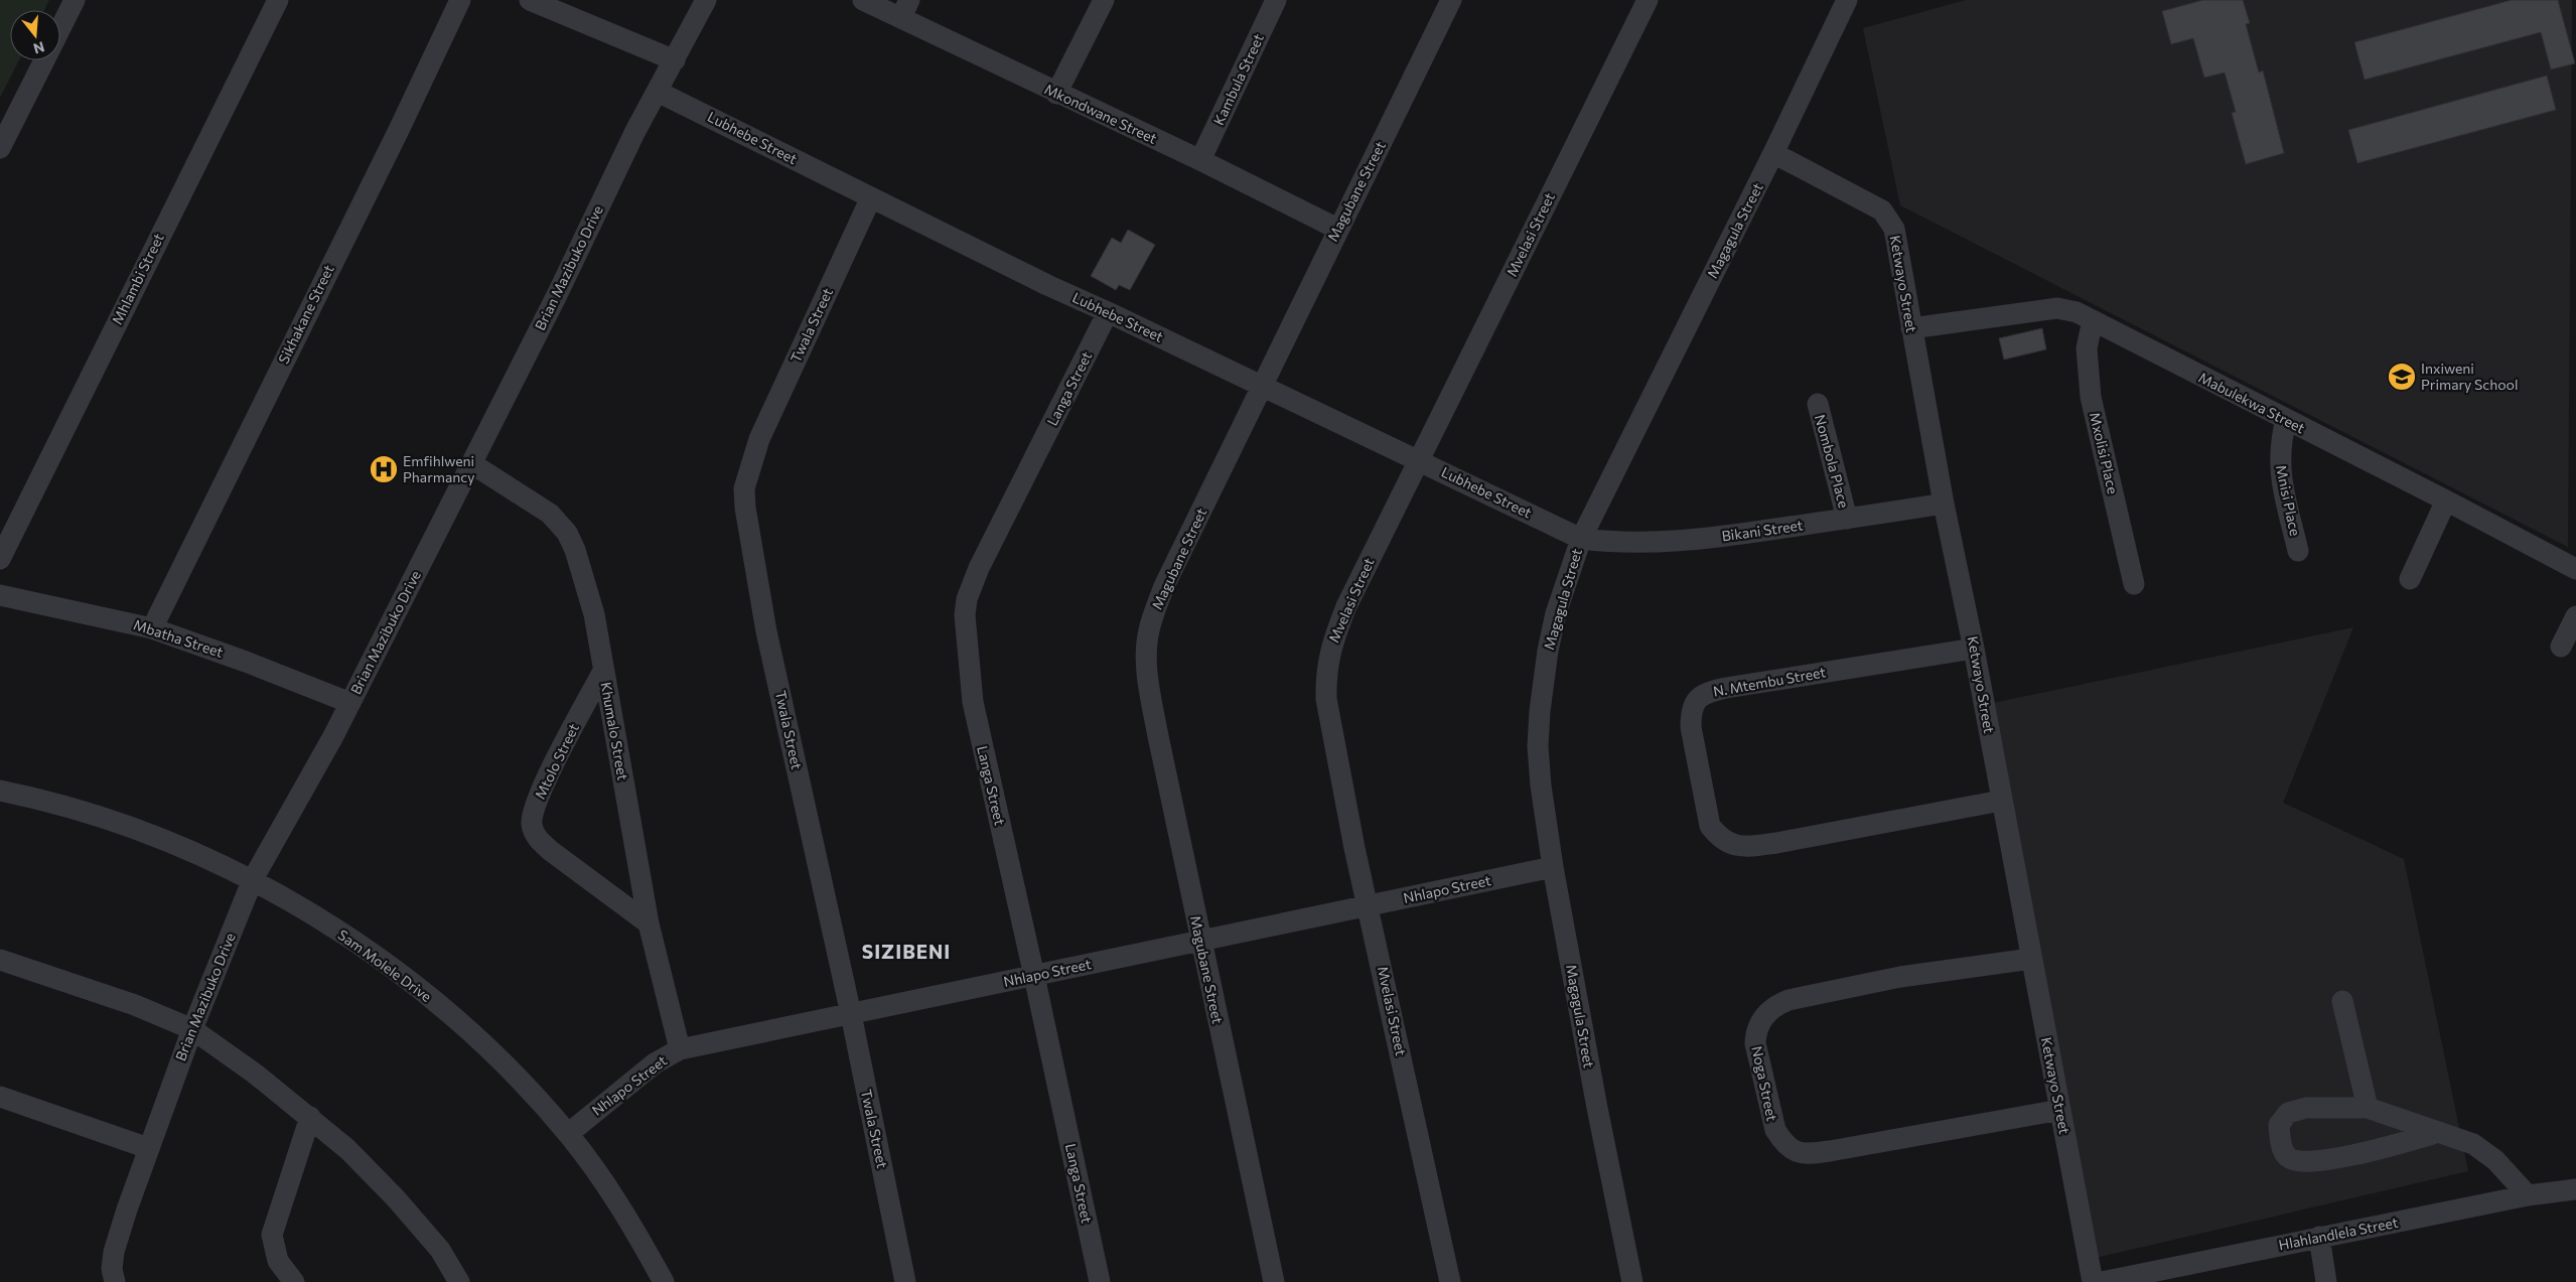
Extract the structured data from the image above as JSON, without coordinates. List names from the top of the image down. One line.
{"streets":{"street":["Kambula Street","Mkondwane Street","Lubhebe Street","Magubane Street","Magagula Street","Mvelasi Street","Brian Mazibuko Drive","Mhlambi Street","Ketwayo Street","Sikhakane Street","Twala Street","Langa Street","Mabulekwa Street","Mxolisi Place","Nombola Place","Mnisi Place","Bikani Street","Mbatha Street","N. Mtembu Street","Khumalo Street","Mtolo Street","Nhlapo Street","Sam Molele Drive","Noga Street","Hlahlandlela Street"]},"crossings":[["Kambula Street","Mkondwane Street"],["Mkondwane Street","Magubane Street"],["Lubhebe Street","Magubane Street"],["Lubhebe Street","Magagula Street"],["Lubhebe Street","Mvelasi Street"],["Lubhebe Street","Brian Mazibuko Drive"],["Lubhebe Street","Twala Street"],["Lubhebe Street","Langa Street"],["Lubhebe Street","Bikani Street"],["Magubane Street","Nhlapo Street"],["Magagula Street","Ketwayo Street"],["Magagula Street","Bikani Street"],["Magagula Street","Nhlapo Street"],["Mvelasi Street","Nhlapo Street"],["Brian Mazibuko Drive","Mbatha Street"],["Brian Mazibuko Drive","Khumalo Street"],["Brian Mazibuko Drive","Sam Molele Drive"],["Ketwayo Street","Mabulekwa Street"],["Ketwayo Street","Bikani Street"],["Ketwayo Street","N. Mtembu Street"],["Ketwayo Street","Noga Street"],["Sikhakane Street","Mbatha Street"],["Twala Street","Nhlapo Street"],["Langa Street","Nhlapo Street"],["Mabulekwa Street","Mxolisi Place"],["Mabulekwa Street","Mnisi Place"],["Nombola Place","Bikani Street"],["Khumalo Street","Mtolo Street"],["Khumalo Street","Nhlapo Street"],["Nhlapo Street","Sam Molele Drive"]],"districts":["SIZIBENI"],"places":{"school or university":["Inxiweni Primary School"],"hospital":["Emfihlweni Pharmancy"]},"north":"bottom"}
